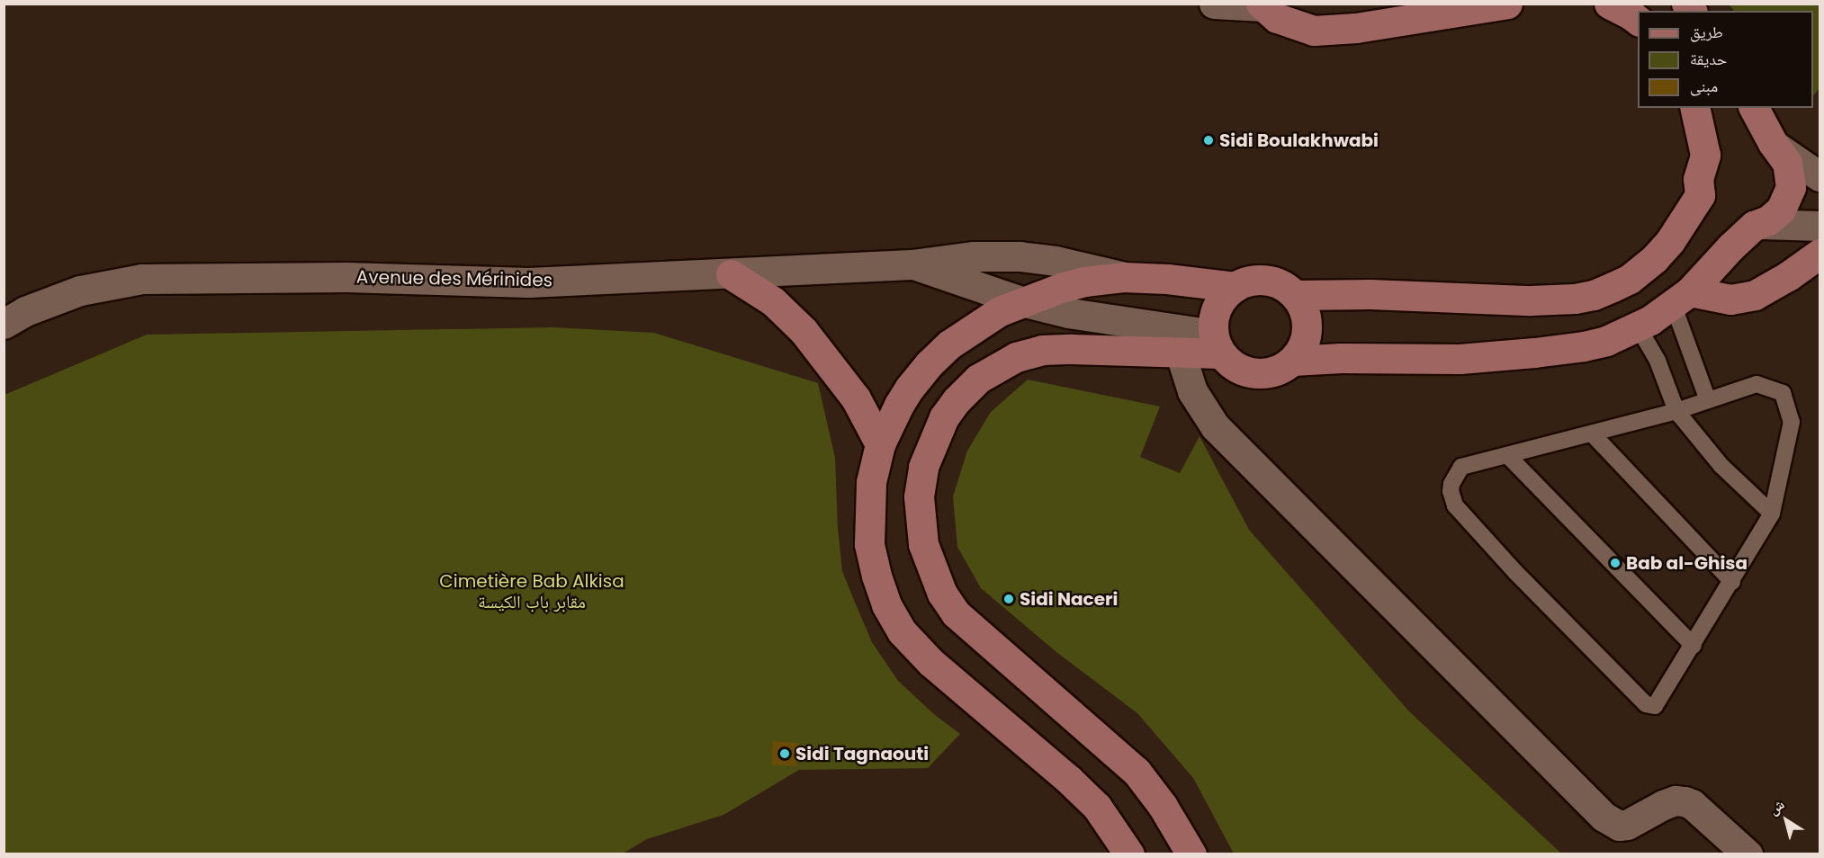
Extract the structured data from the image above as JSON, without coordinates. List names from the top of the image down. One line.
{"streets":{"main road":["Avenue des Mérinides"]},"parks":["Cimetière Bab Alkisa مقابر باب الكيسة"],"places":["Sidi Boulakhwabi","Bab al-Ghisa","Sidi Naceri","Sidi Tagnaouti"],"legend":["طريق","حديقة","مبنى"],"north":"top left"}
